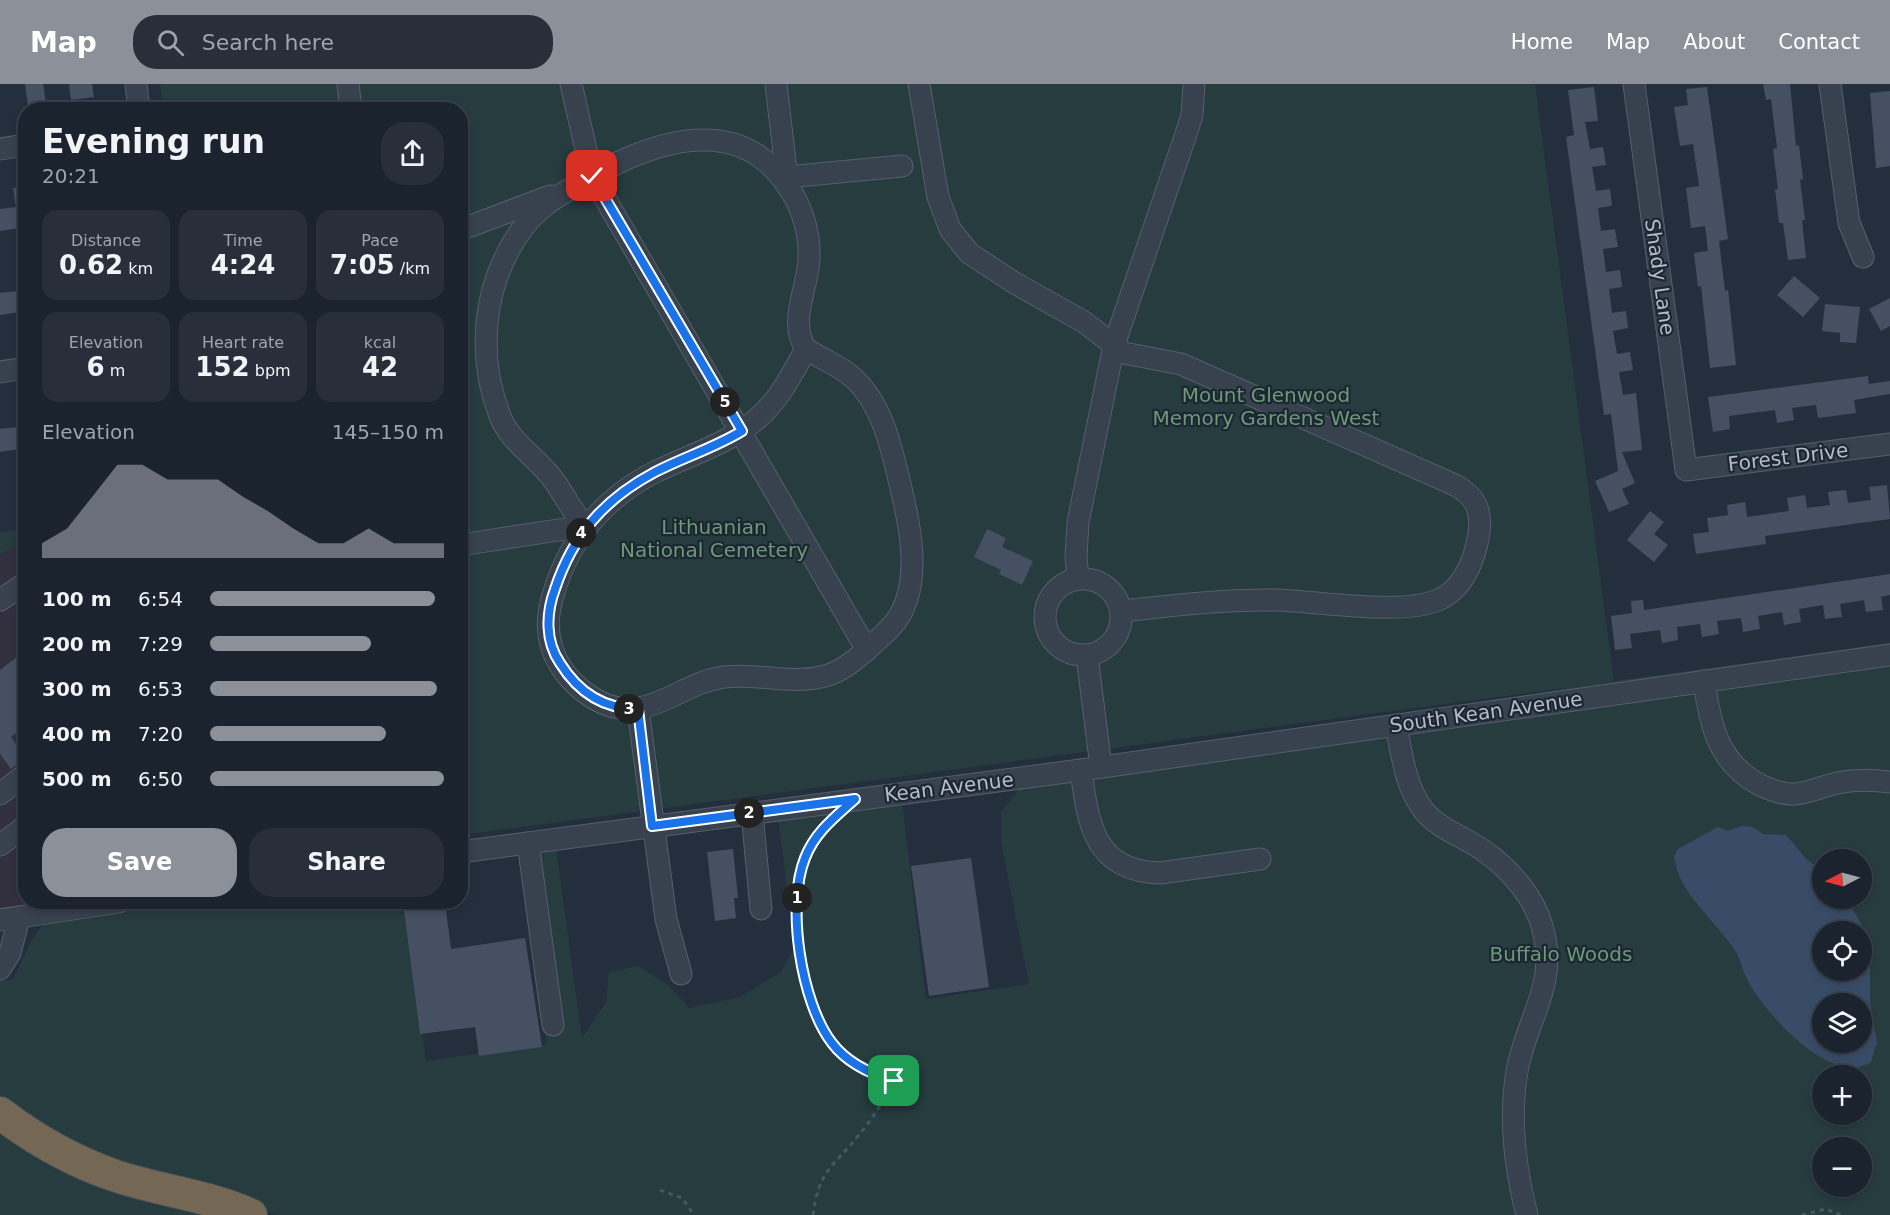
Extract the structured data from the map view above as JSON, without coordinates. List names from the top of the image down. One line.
{"streets":{"street":["Shady Lane","Forest Drive","South Kean Avenue","Kean Avenue"]},"crossings":[["Shady Lane","Forest Drive"],["South Kean Avenue","Kean Avenue"]],"parks":["Mount Glenwood Memory Gardens West","Lithuanian National Cemetery","Buffalo Woods"],"north":"left","page":{"header":"Map","search":"Search here","nav":["Home","Map","About","Contact"],"heading":["Evening run","20:21"],"stats":[["Distance","0.62 km"],["Time","4:24"],["Pace","7:05 /km"],["Elevation","6 m"],["Heart rate","152 bpm"],["kcal","42"]],"pins":["5","4","3","2","1"],"chart":["Elevation","145–150 m"],"list":[{"name":"100 m","note":"6:54"},{"name":"200 m","note":"7:29"},{"name":"300 m","note":"6:53"},{"name":"400 m","note":"7:20"},{"name":"500 m","note":"6:50"}],"buttons":["Save","Share"],"map_buttons":["+","−"]}}
